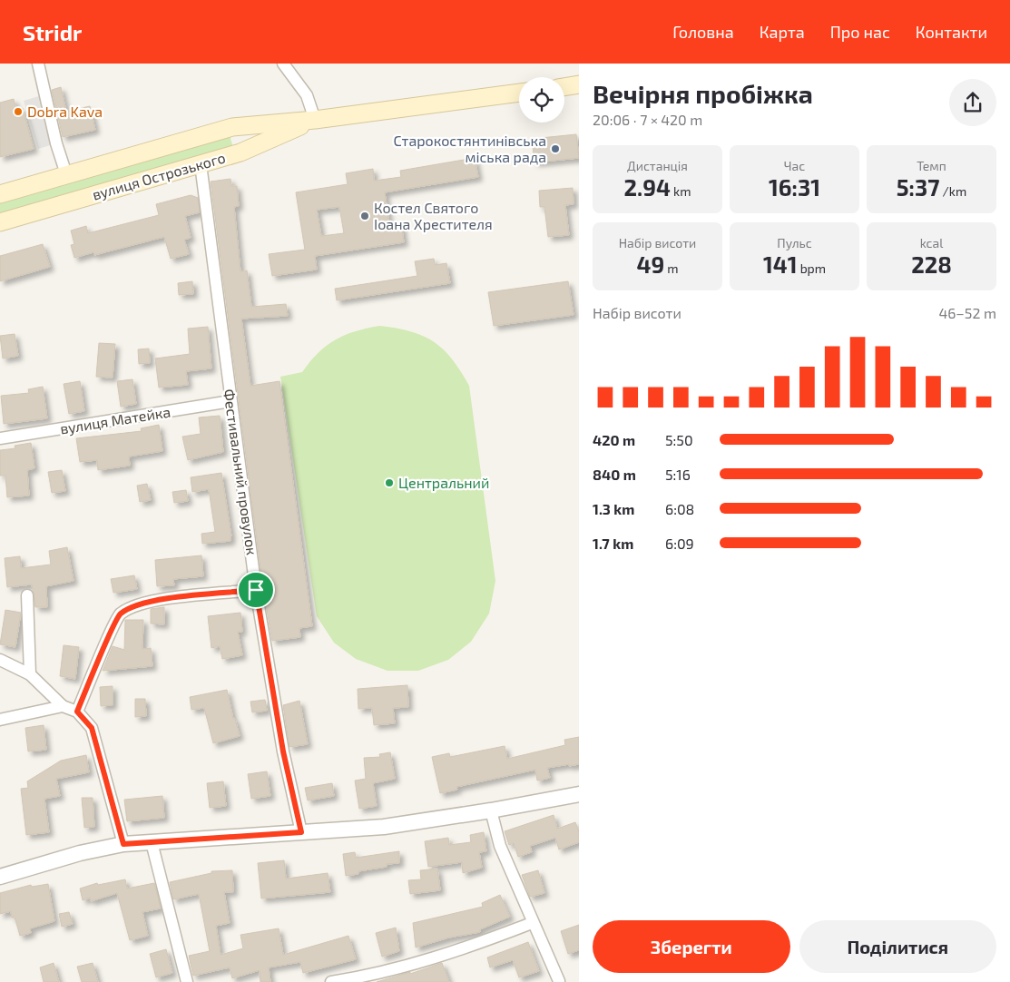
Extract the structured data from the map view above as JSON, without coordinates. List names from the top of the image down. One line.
{"streets":{"main road":["вулиця Острозького"],"street":["вулиця Матейка","Фестивальний провулок"]},"crossings":[["вулиця Острозького","Фестивальний провулок"],["вулиця Матейка","Фестивальний провулок"]],"places":["Dobra Kava","Старокостянтинівська міська рада","Костел Святого Іоана Хрестителя","Центральний"],"page":{"header":"Stridr","nav":["Головна","Карта","Про нас","Контакти"],"heading":["Вечірня пробіжка","20:06 · 7 × 420 m"],"stats":[["Дистанція","2.94 km"],["Час","16:31"],["Темп","5:37 /km"],["Набір висоти","49 m"],["Пульс","141 bpm"],["kcal","228"]],"chart":["Набір висоти","46–52 m"],"list":[{"name":"420 m","note":"5:50"},{"name":"840 m","note":"5:16"},{"name":"1.3 km","note":"6:08"},{"name":"1.7 km","note":"6:09"}],"buttons":["Зберегти","Поділитися"]}}
